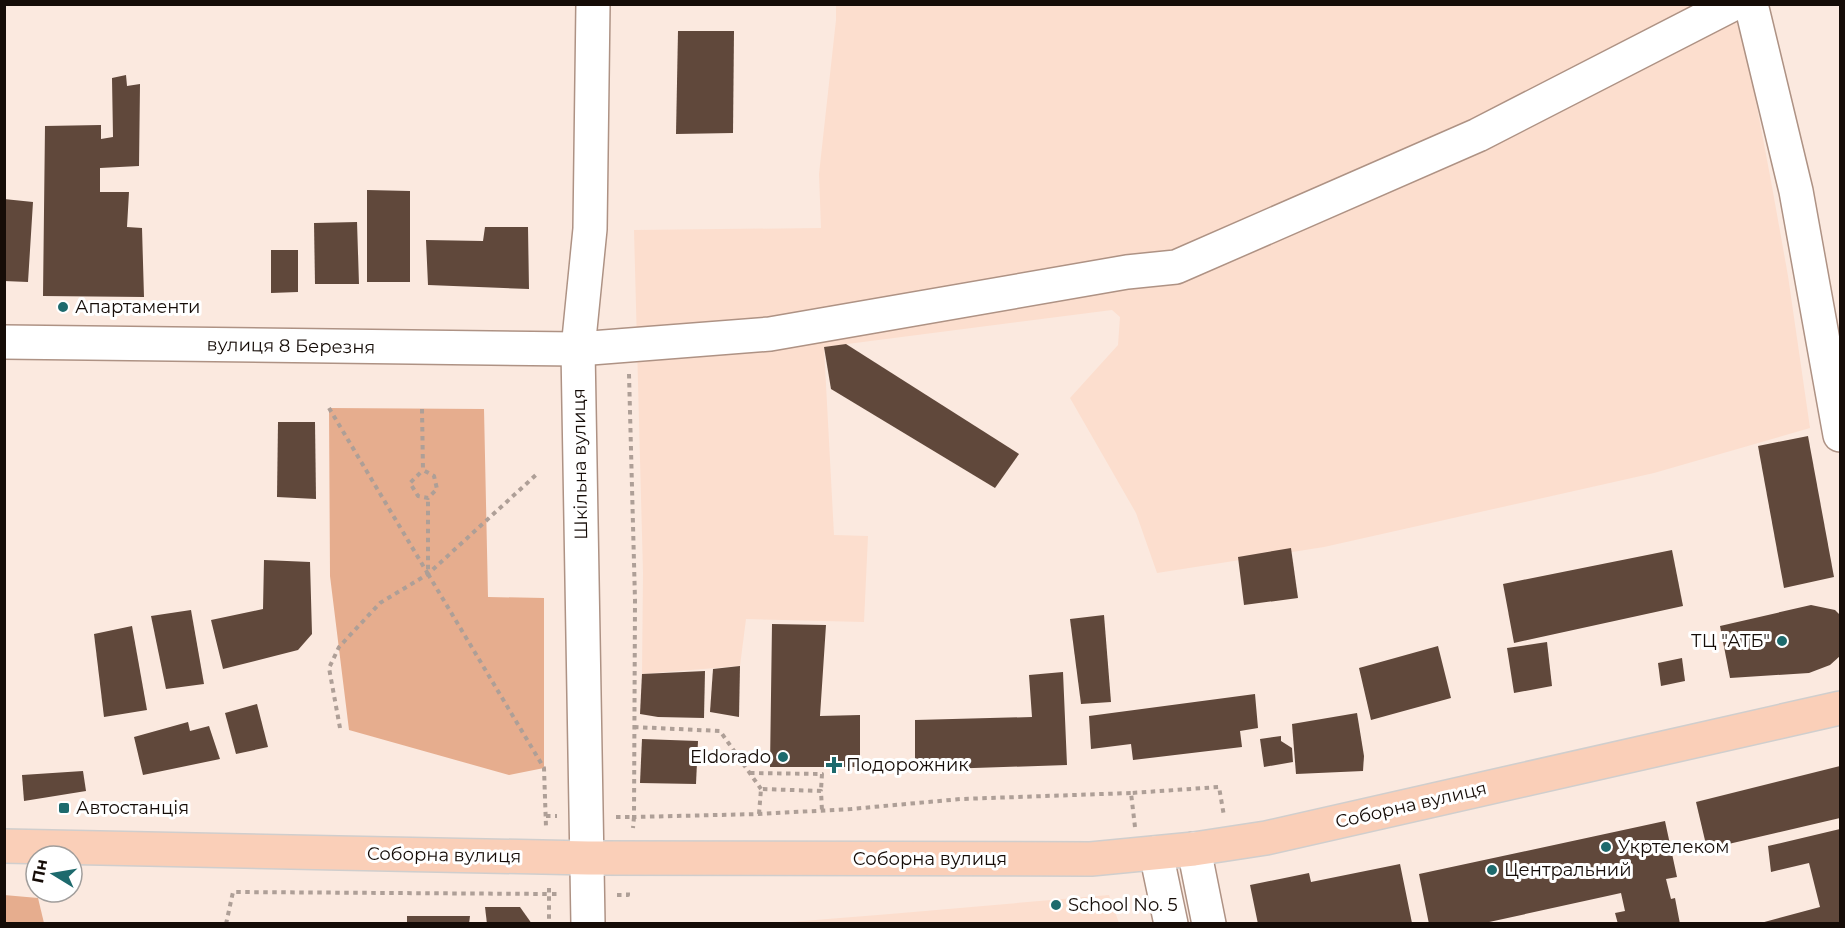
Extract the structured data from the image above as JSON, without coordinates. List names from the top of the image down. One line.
{"streets":{"main road":["Соборна вулиця"],"street":["вулиця 8 Березня","Шкільна вулиця"]},"crossings":[["вулиця 8 Березня","Шкільна вулиця"],["Шкільна вулиця","Соборна вулиця"]],"places":{"other":["Апартаменти","ТЦ \"АТБ\"","Eldorado","Укртелеком","Центральний","School No. 5"],"health":["Подорожник"],"transit":["Автостанція"]},"north":"left"}
